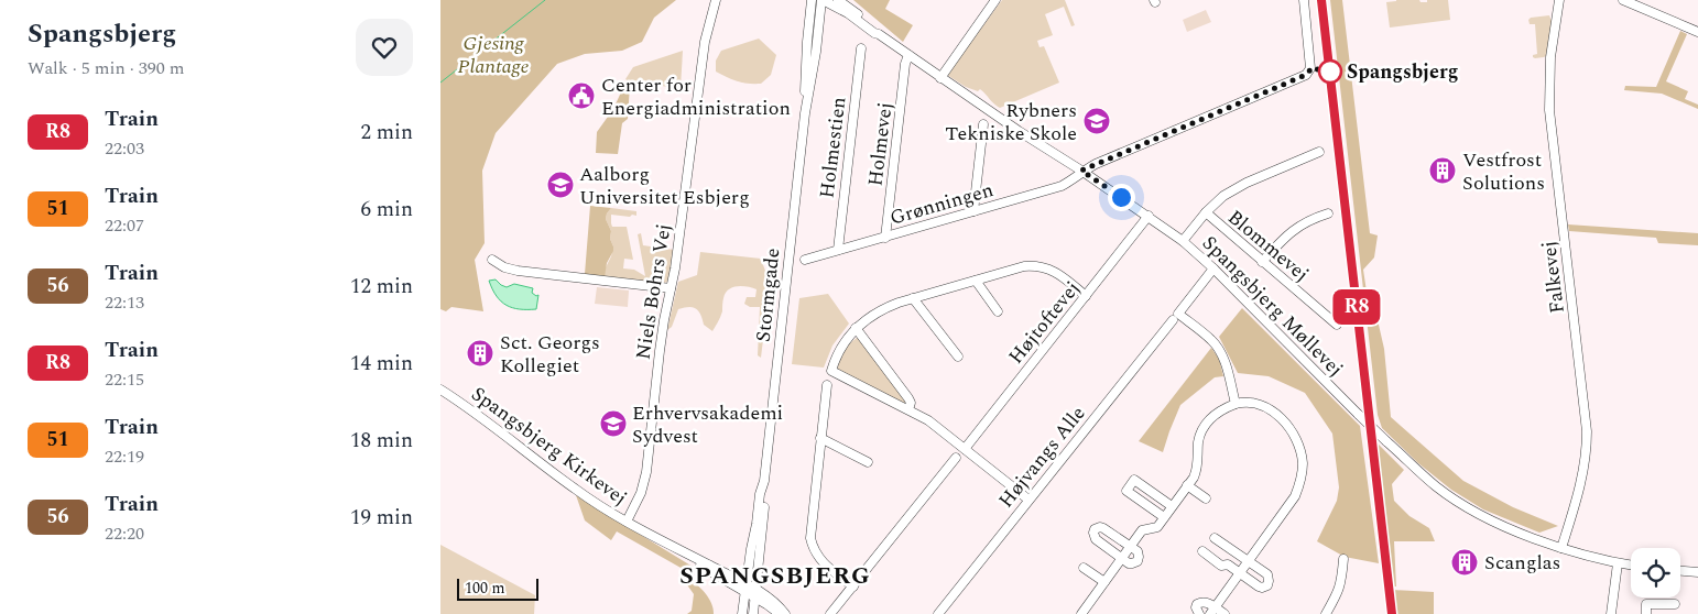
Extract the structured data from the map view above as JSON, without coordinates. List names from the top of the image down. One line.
{"streets":{"street":["Holmevej","Holmestien","Grønningen","Blommevej","Falkevej","Niels Bohrs Vej","Stormgade","Spangsbjerg Møllevej","Højtoftevej","Spangsbjerg Kirkevej","Højvangs Alle"]},"crossings":[["Holmevej","Grønningen"],["Holmevej","Spangsbjerg Møllevej"],["Holmestien","Grønningen"],["Grønningen","Spangsbjerg Møllevej"],["Falkevej","Spangsbjerg Møllevej"],["Niels Bohrs Vej","Spangsbjerg Kirkevej"],["Stormgade","Spangsbjerg Møllevej"],["Stormgade","Spangsbjerg Kirkevej"],["Spangsbjerg Møllevej","Højtoftevej"],["Spangsbjerg Møllevej","Højvangs Alle"]],"districts":["SPANGSBJERG"],"parks":["Gjesing Plantage"],"places":{"other":["Spangsbjerg"],"public building":["Center for Energiadministration"],"school or university":["Rybners Tekniske Skole","Aalborg Universitet Esbjerg","Erhvervsakademi Sydvest"],"building":["Vestfrost Solutions","Sct. Georgs Kollegiet","Scanglas"]},"scale_bar":"100 m","page":{"heading":["Spangsbjerg","Walk · 5 min · 390 m"],"on_map":"R8","list":[{"mark":"R8","name":"Train","note":"22:03","value":"2 min"},{"mark":"51","name":"Train","note":"22:07","value":"6 min"},{"mark":"56","name":"Train","note":"22:13","value":"12 min"},{"mark":"R8","name":"Train","note":"22:15","value":"14 min"},{"mark":"51","name":"Train","note":"22:19","value":"18 min"},{"mark":"56","name":"Train","note":"22:20","value":"19 min"}],"scale":"100 m"}}
